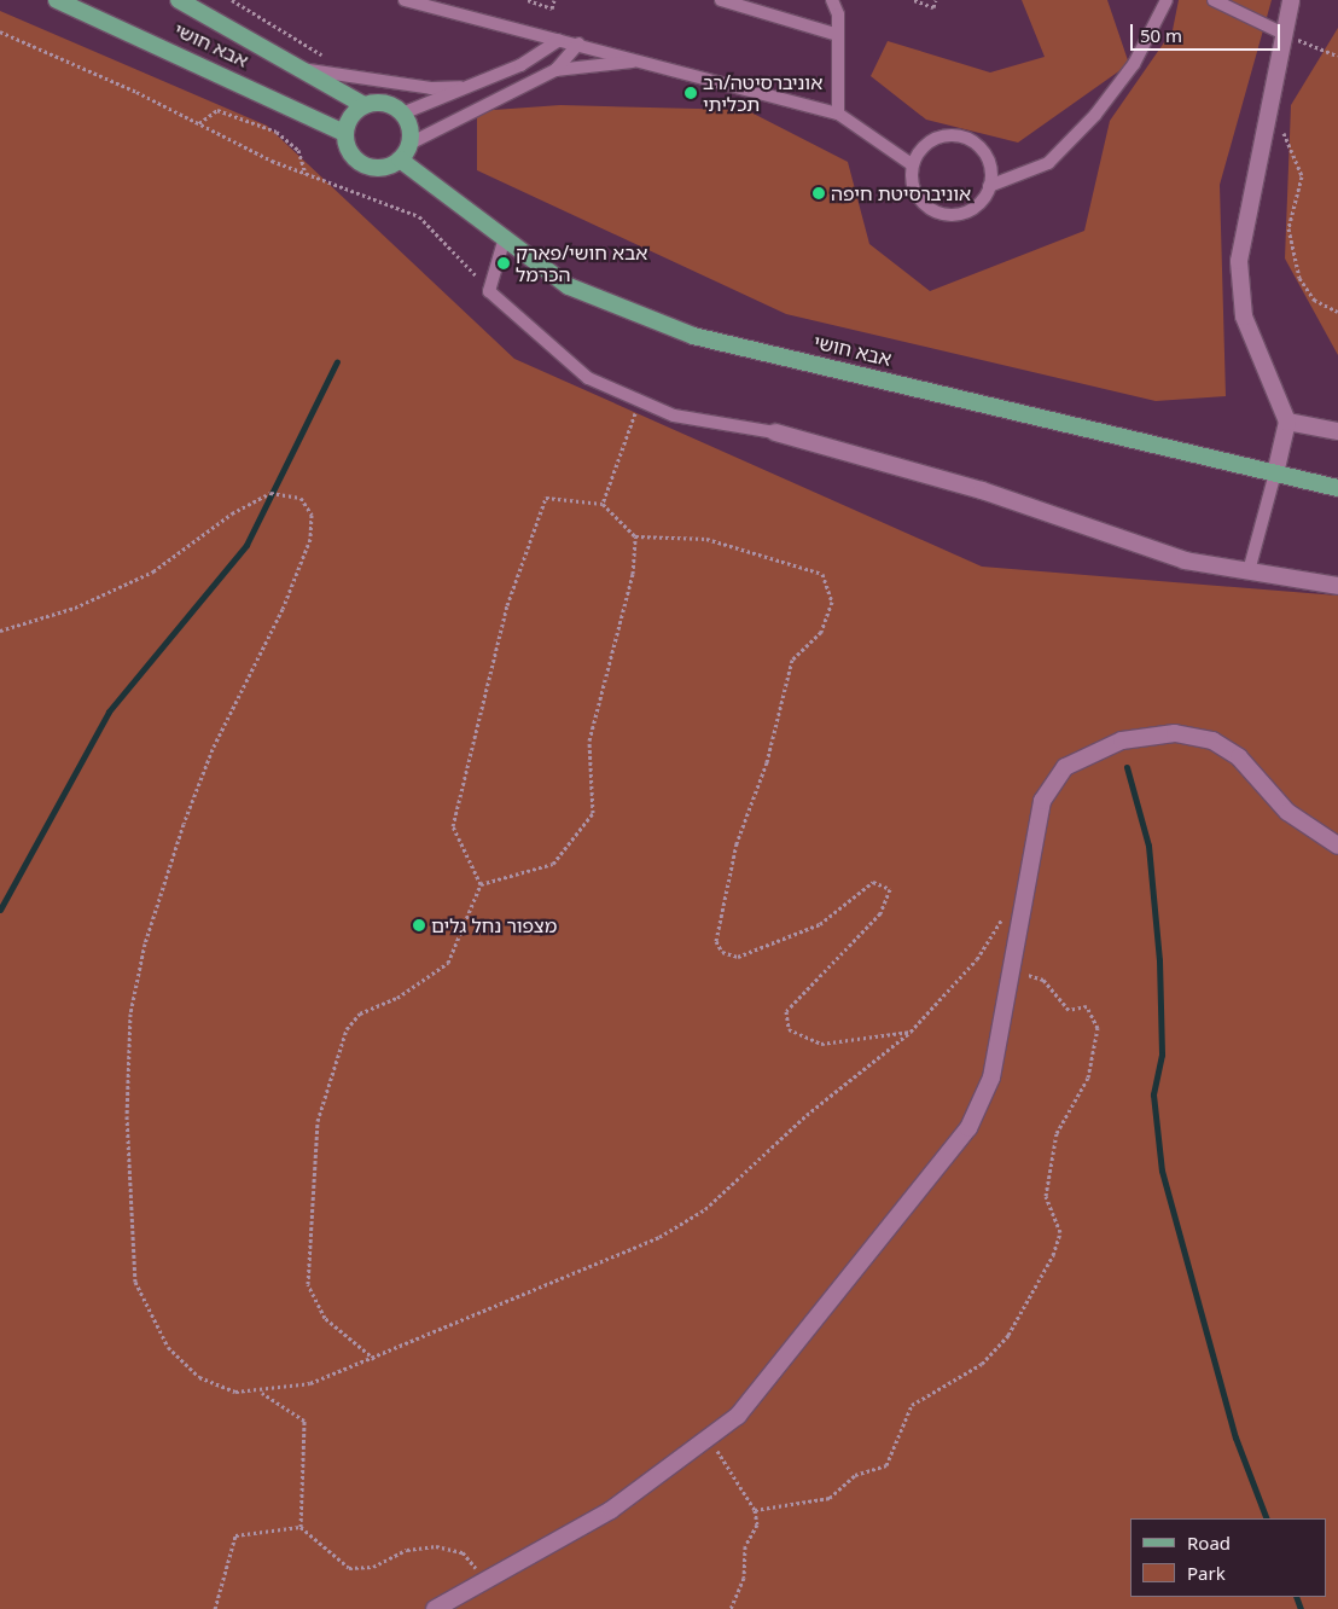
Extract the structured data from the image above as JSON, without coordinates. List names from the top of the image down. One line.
{"streets":{"main road":["אבא חושי"]},"places":["אוניברסיטה/רב תכליתי","אוניברסיטת חיפה","אבא חושי/פארק הכרמל","מצפור נחל גלים"],"legend":["Road","Park"],"scale_bar":"50 m"}
